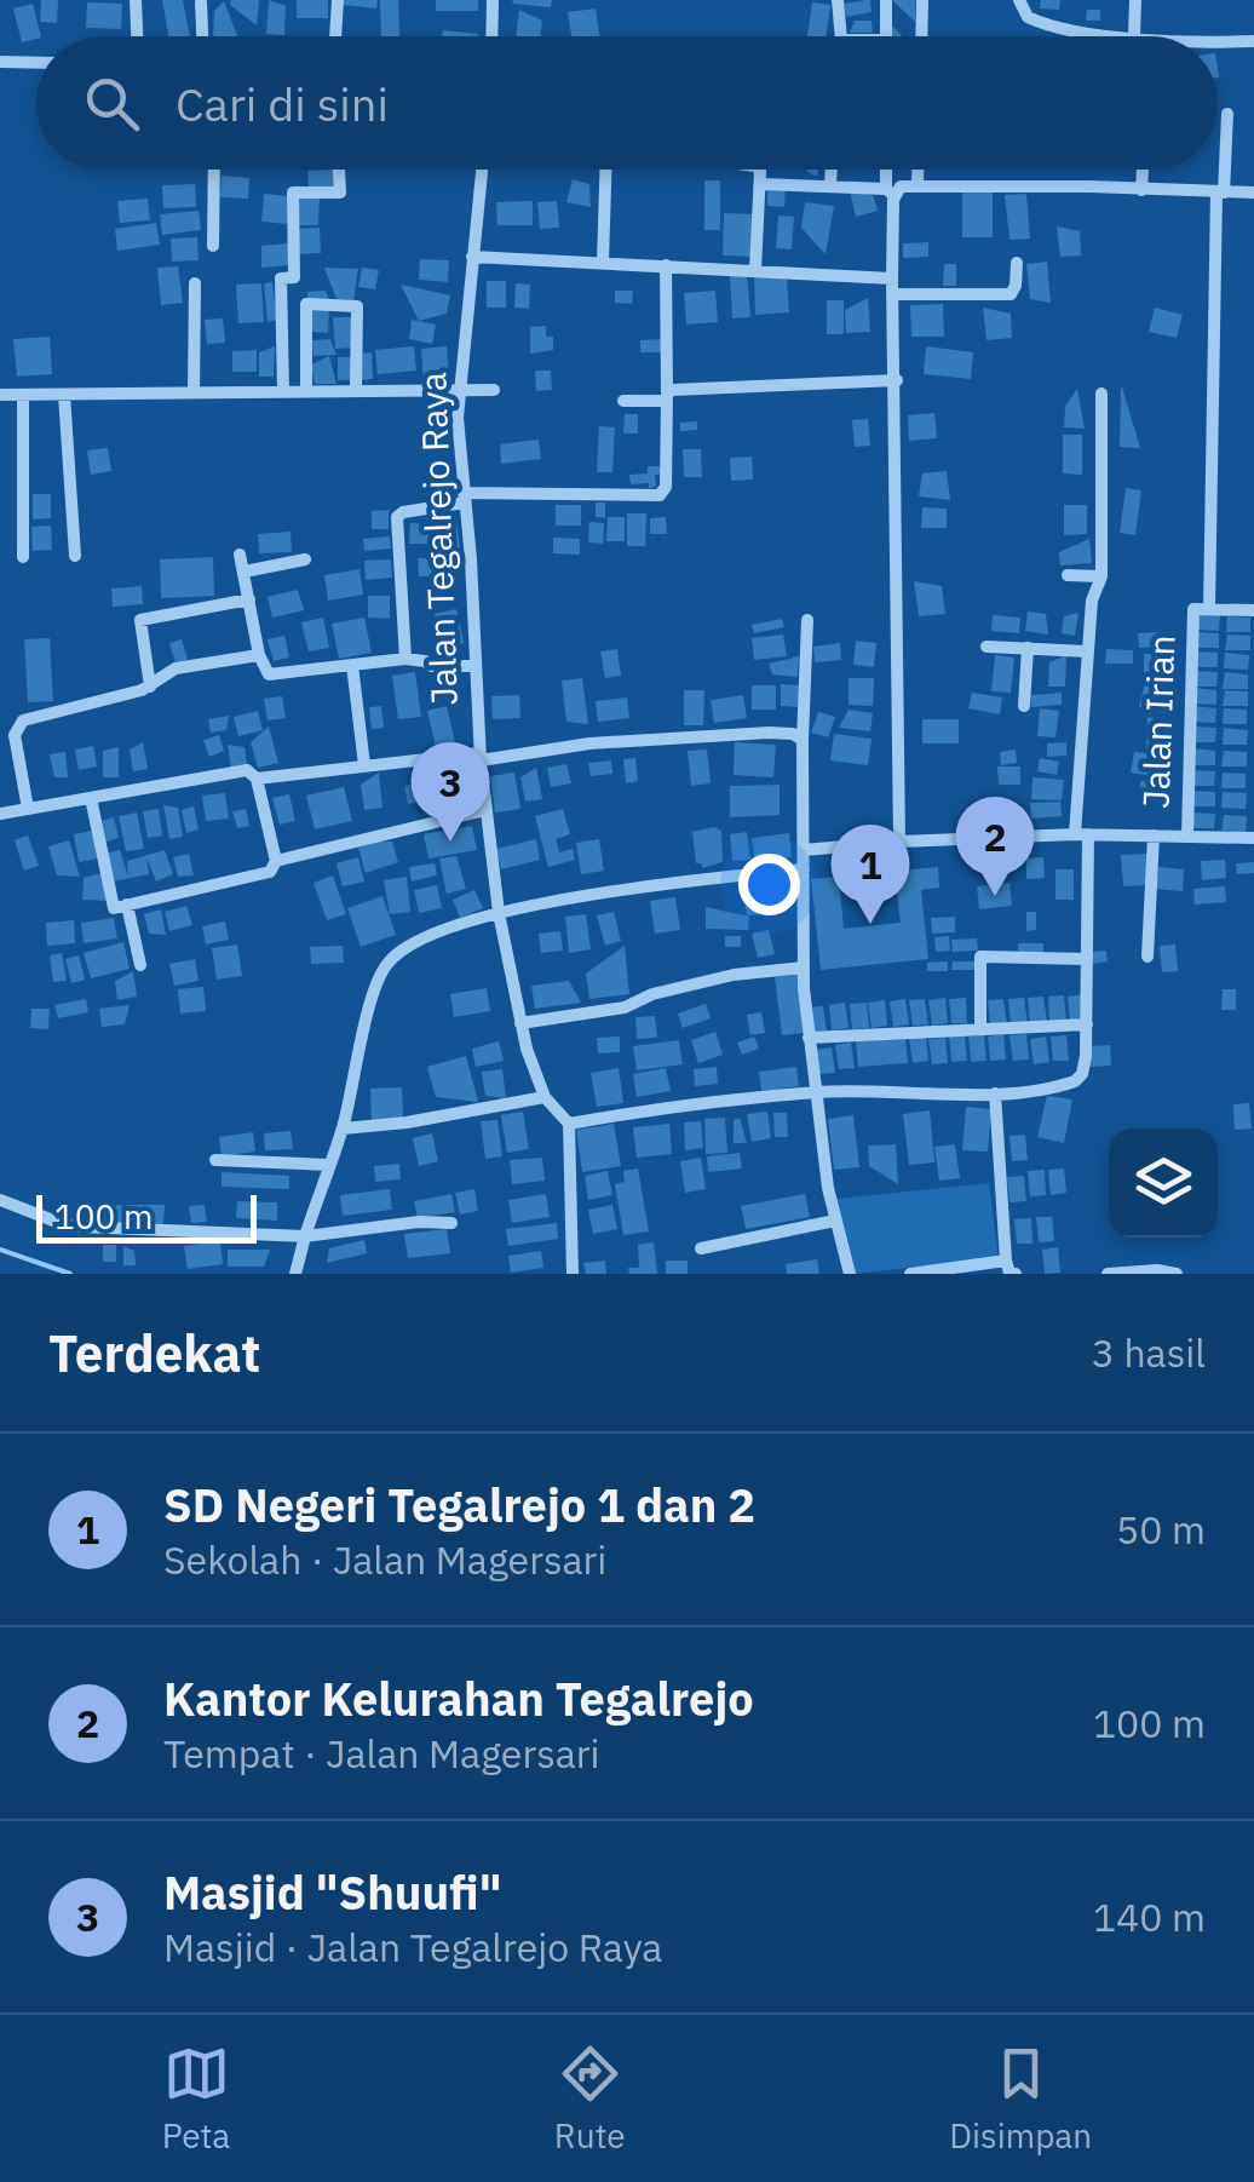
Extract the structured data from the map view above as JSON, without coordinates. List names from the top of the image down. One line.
{"streets":{"street":["Jalan Tegalrejo Raya","Jalan Irian"]},"scale_bar":"100 m","page":{"search":"Cari di sini","pins":["3","2","1"],"scale":"100 m","heading":["Terdekat","3 hasil"],"list":[{"mark":"1","name":"SD Negeri Tegalrejo 1 dan 2","note":"Sekolah · Jalan Magersari","value":"50 m"},{"mark":"2","name":"Kantor Kelurahan Tegalrejo","note":"Tempat · Jalan Magersari","value":"100 m"},{"mark":"3","name":"Masjid \"Shuufi\"","note":"Masjid · Jalan Tegalrejo Raya","value":"140 m"}],"nav":["Peta","Rute","Disimpan"]}}
